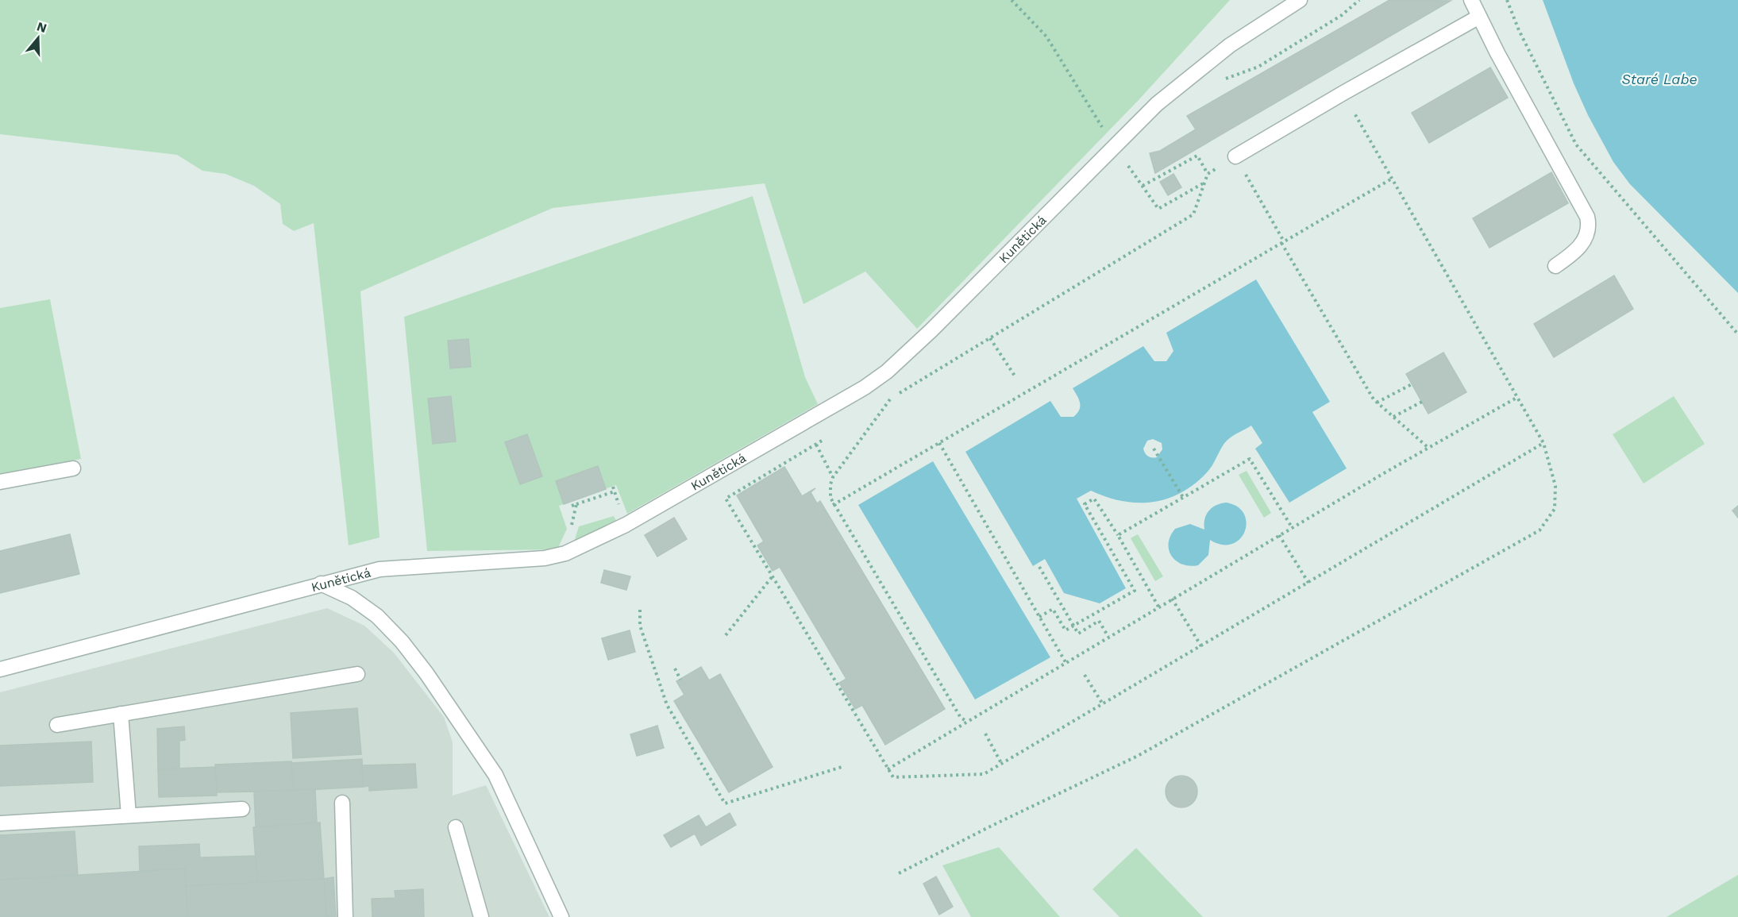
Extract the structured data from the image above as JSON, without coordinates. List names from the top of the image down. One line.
{"streets":{"street":["Kunětická"]},"water":["Staré Labe"],"north":"top"}
